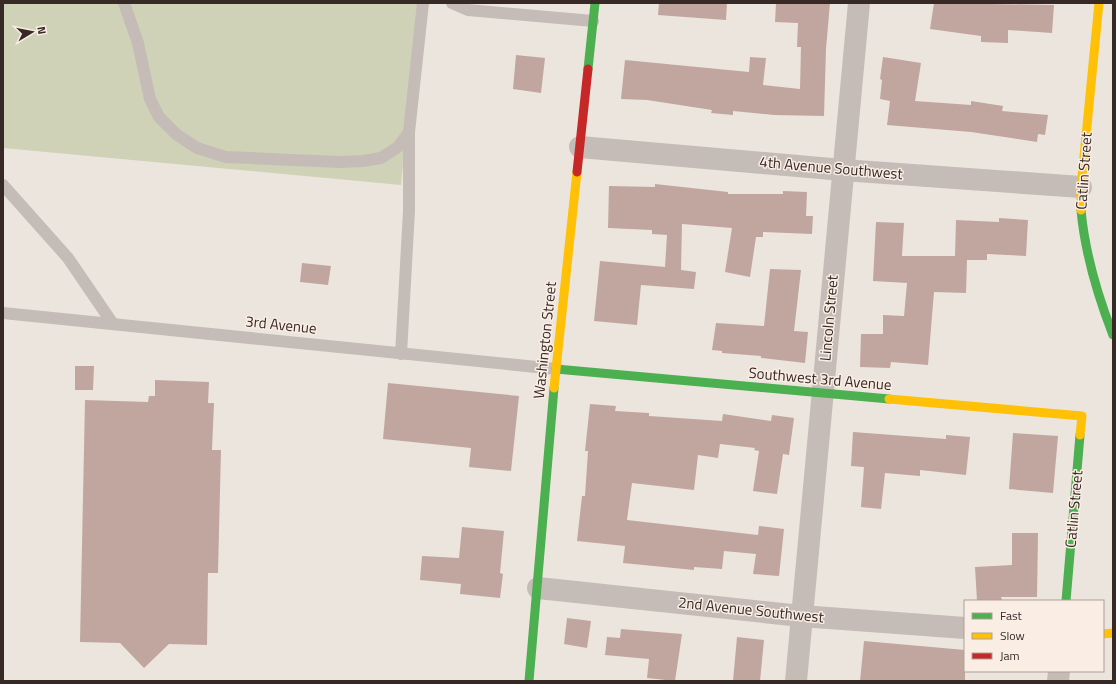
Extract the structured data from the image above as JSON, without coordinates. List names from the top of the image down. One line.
{"streets":{"street":["4th Avenue Southwest","Catlin Street","Lincoln Street","Washington Street","Southwest 3rd Avenue","2nd Avenue Southwest"],"lane":["3rd Avenue"]},"crossings":[["4th Avenue Southwest","Catlin Street"],["4th Avenue Southwest","Lincoln Street"],["4th Avenue Southwest","Washington Street"],["Catlin Street","Southwest 3rd Avenue"],["Lincoln Street","Southwest 3rd Avenue"],["Lincoln Street","2nd Avenue Southwest"],["3rd Avenue","Washington Street"],["3rd Avenue","Southwest 3rd Avenue"],["Washington Street","Southwest 3rd Avenue"],["Washington Street","2nd Avenue Southwest"]],"legend":["Fast","Slow","Jam"],"north":"right"}
